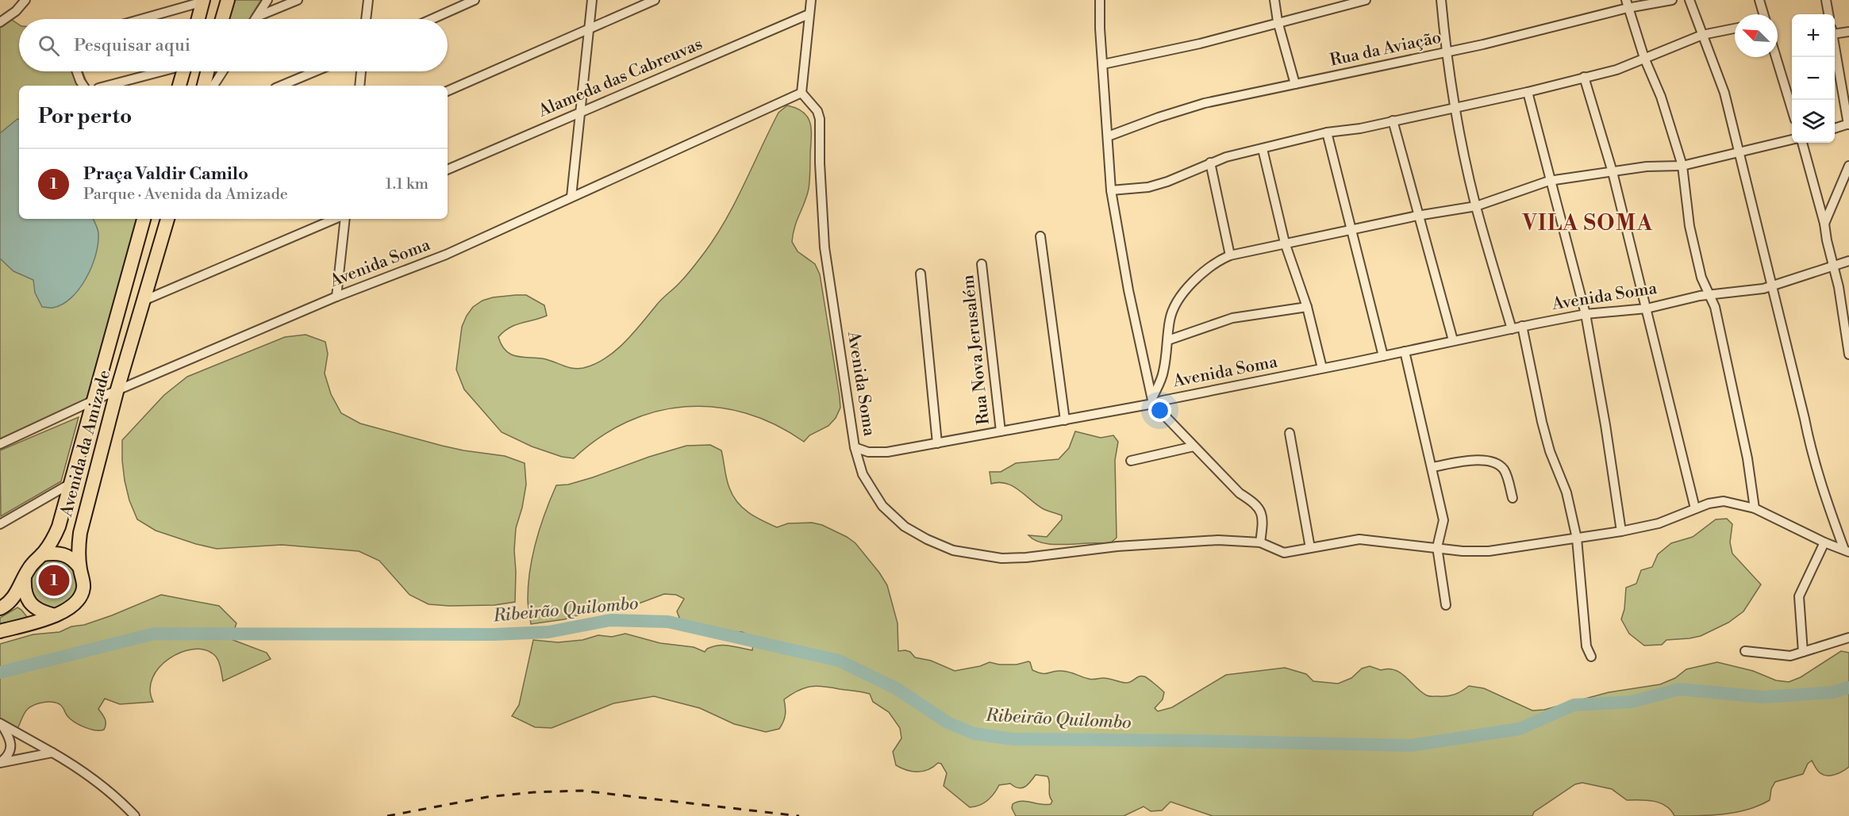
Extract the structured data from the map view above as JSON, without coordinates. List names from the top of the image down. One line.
{"streets":{"main road":["Avenida da Amizade"],"street":["Rua da Aviação","Alameda das Cabreuvas","Avenida Soma","Rua Nova Jerusalém"]},"crossings":[["Avenida Soma","Rua Nova Jerusalém"],["Avenida Soma","Avenida da Amizade"]],"districts":["VILA SOMA"],"water":["Ribeirão Quilombo"],"north":"top left","page":{"map_buttons":["+","−"],"search":"Pesquisar aqui","heading":"Por perto","list":[{"mark":"1","name":"Praça Valdir Camilo","note":"Parque · Avenida da Amizade","value":"1.1 km"}],"pins":"1"}}
